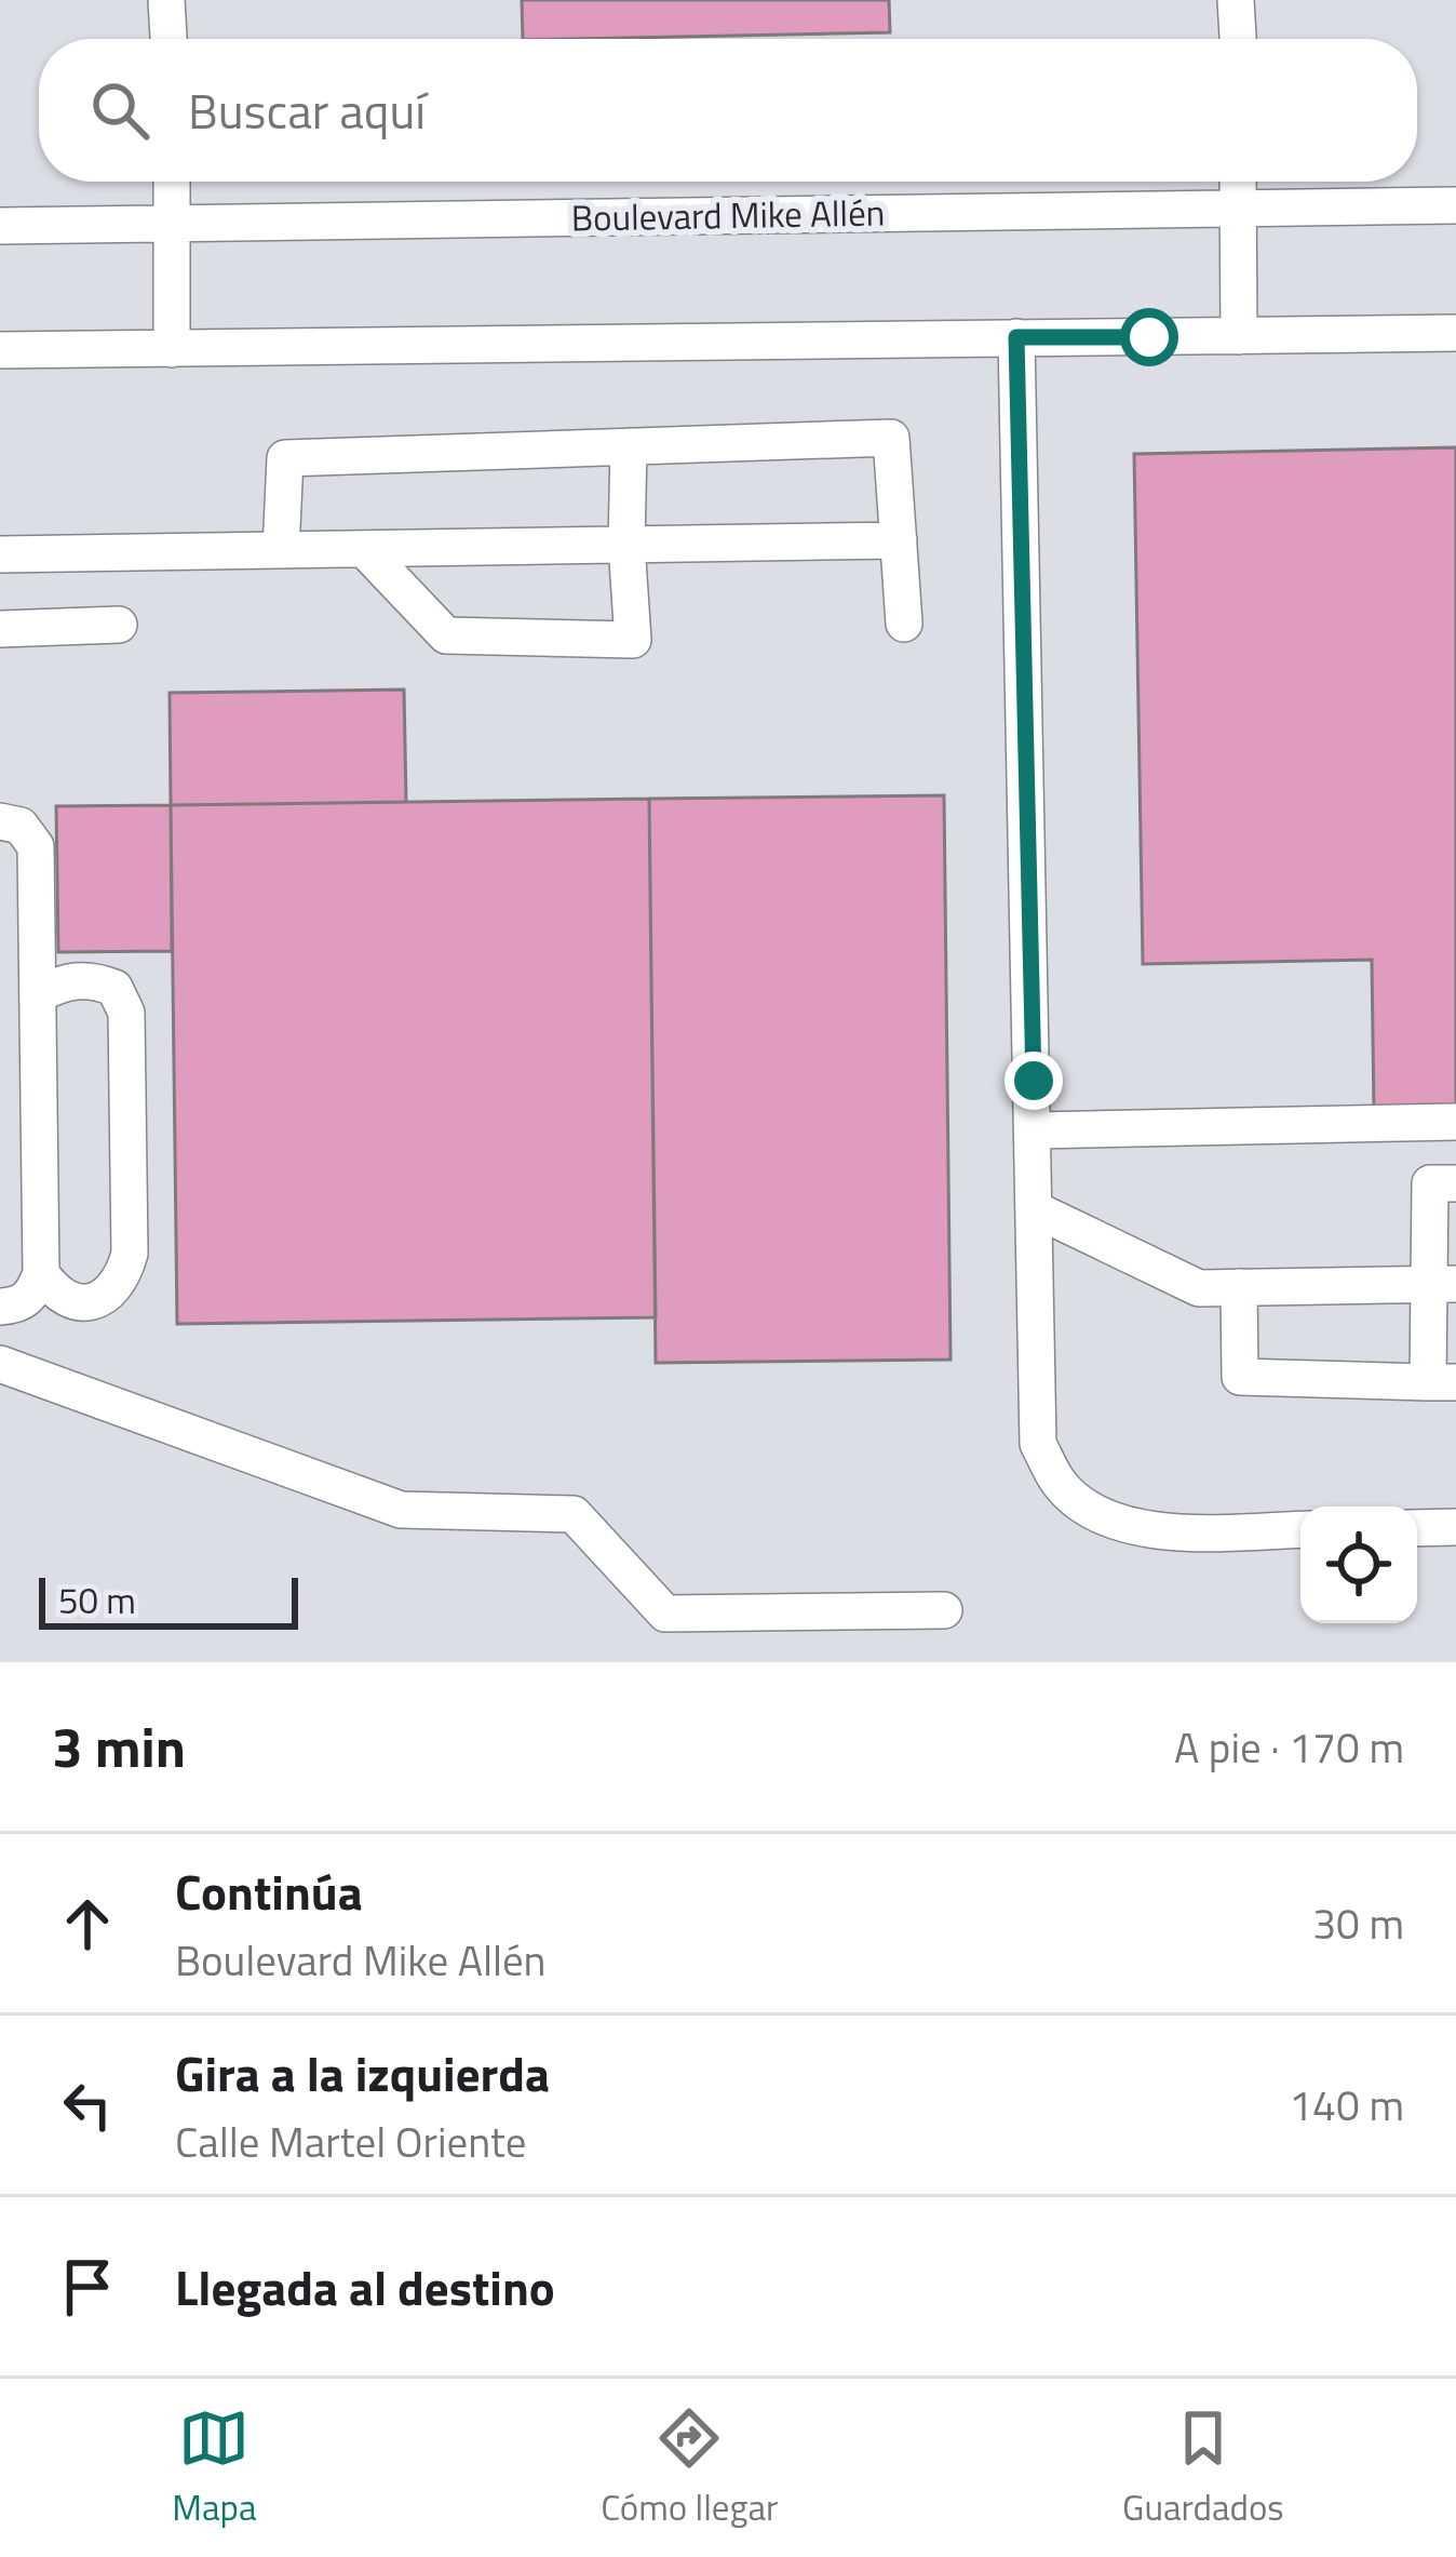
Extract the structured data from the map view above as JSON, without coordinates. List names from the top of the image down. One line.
{"streets":{"street":["Boulevard Mike Allén"]},"scale_bar":"50 m","page":{"search":"Buscar aquí","scale":"50 m","heading":["3 min","A pie · 170 m"],"list":[["Continúa","Boulevard Mike Allén","30 m"],["Gira a la izquierda","Calle Martel Oriente","140 m"],"Llegada al destino"],"nav":["Mapa","Cómo llegar","Guardados"]}}
